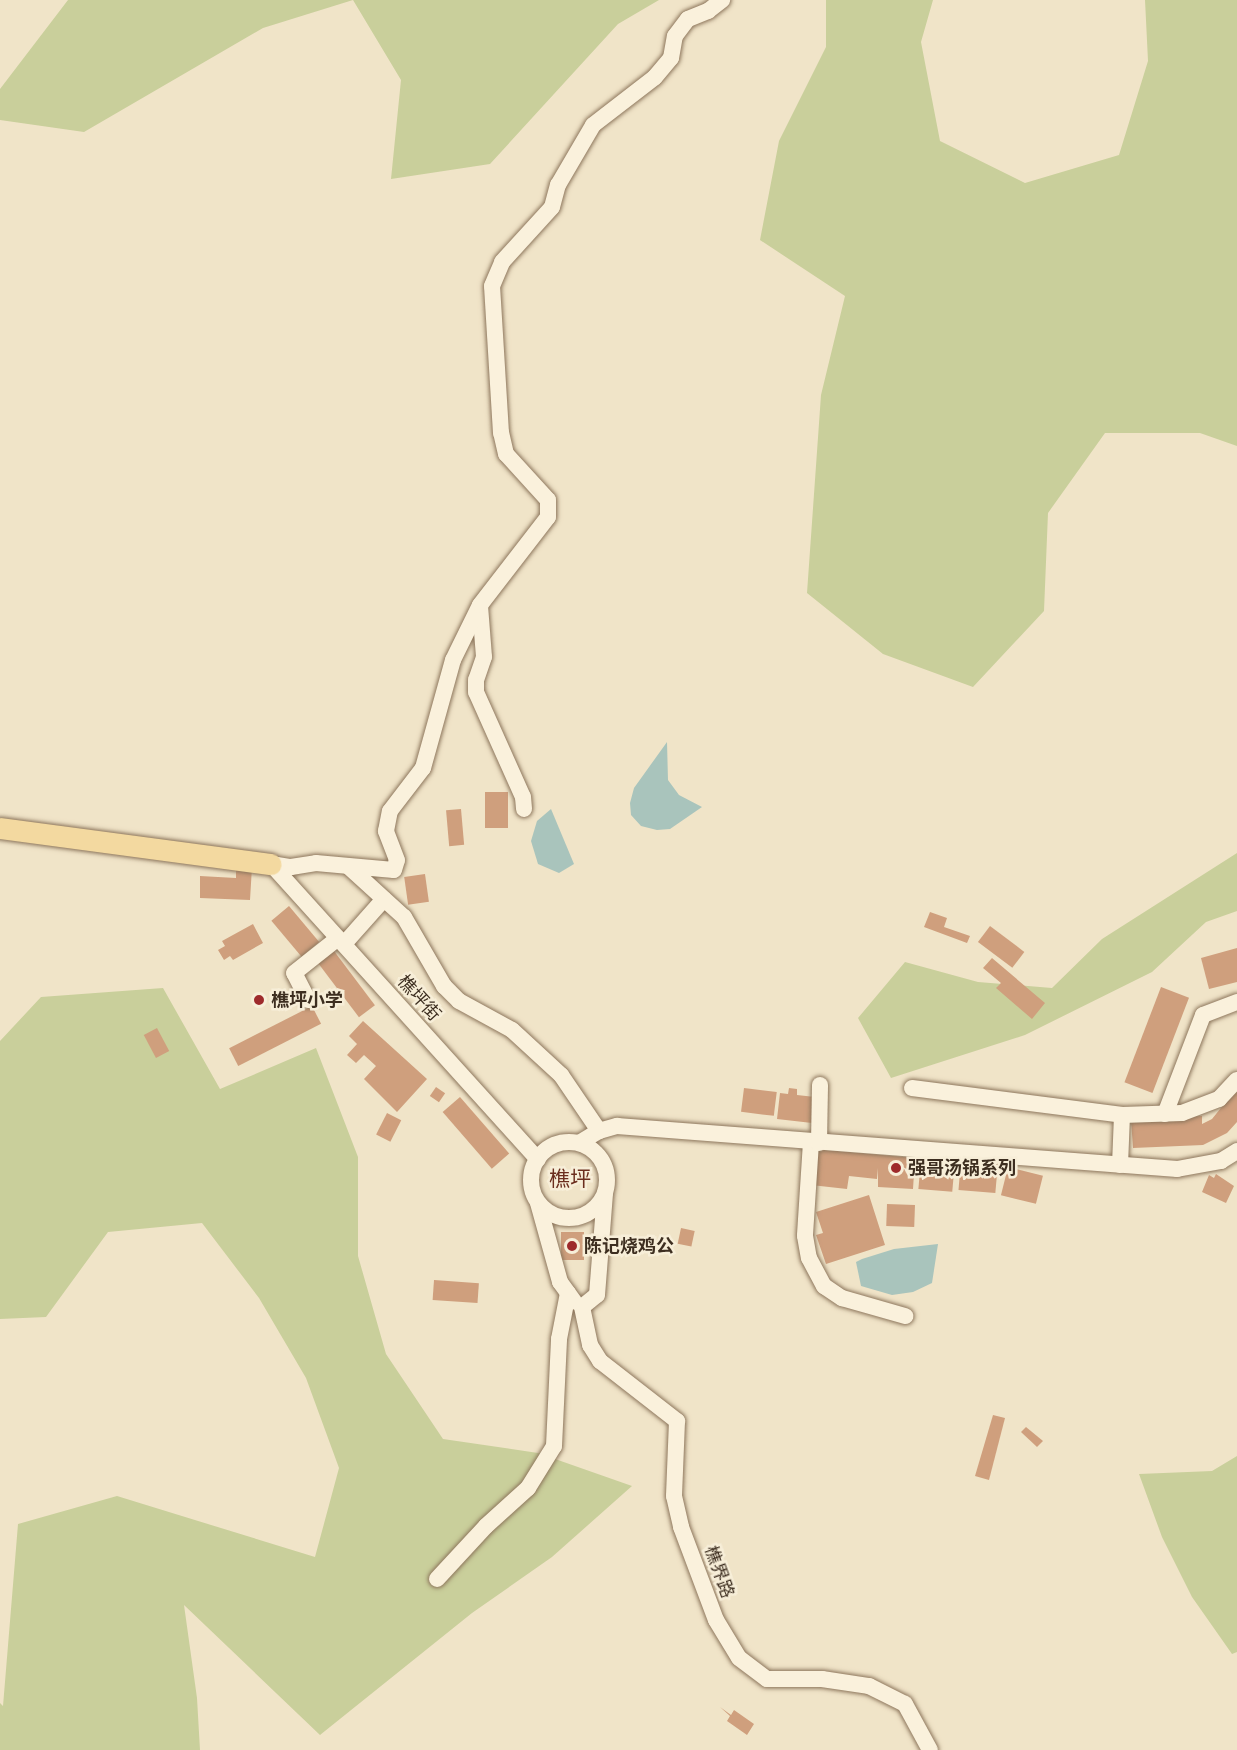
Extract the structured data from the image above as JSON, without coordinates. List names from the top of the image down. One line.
{"streets":{"street":["樵坪街","樵界路"]},"districts":["樵坪"],"places":["樵坪小学","强哥汤锅系列","陈记烧鸡公"]}
